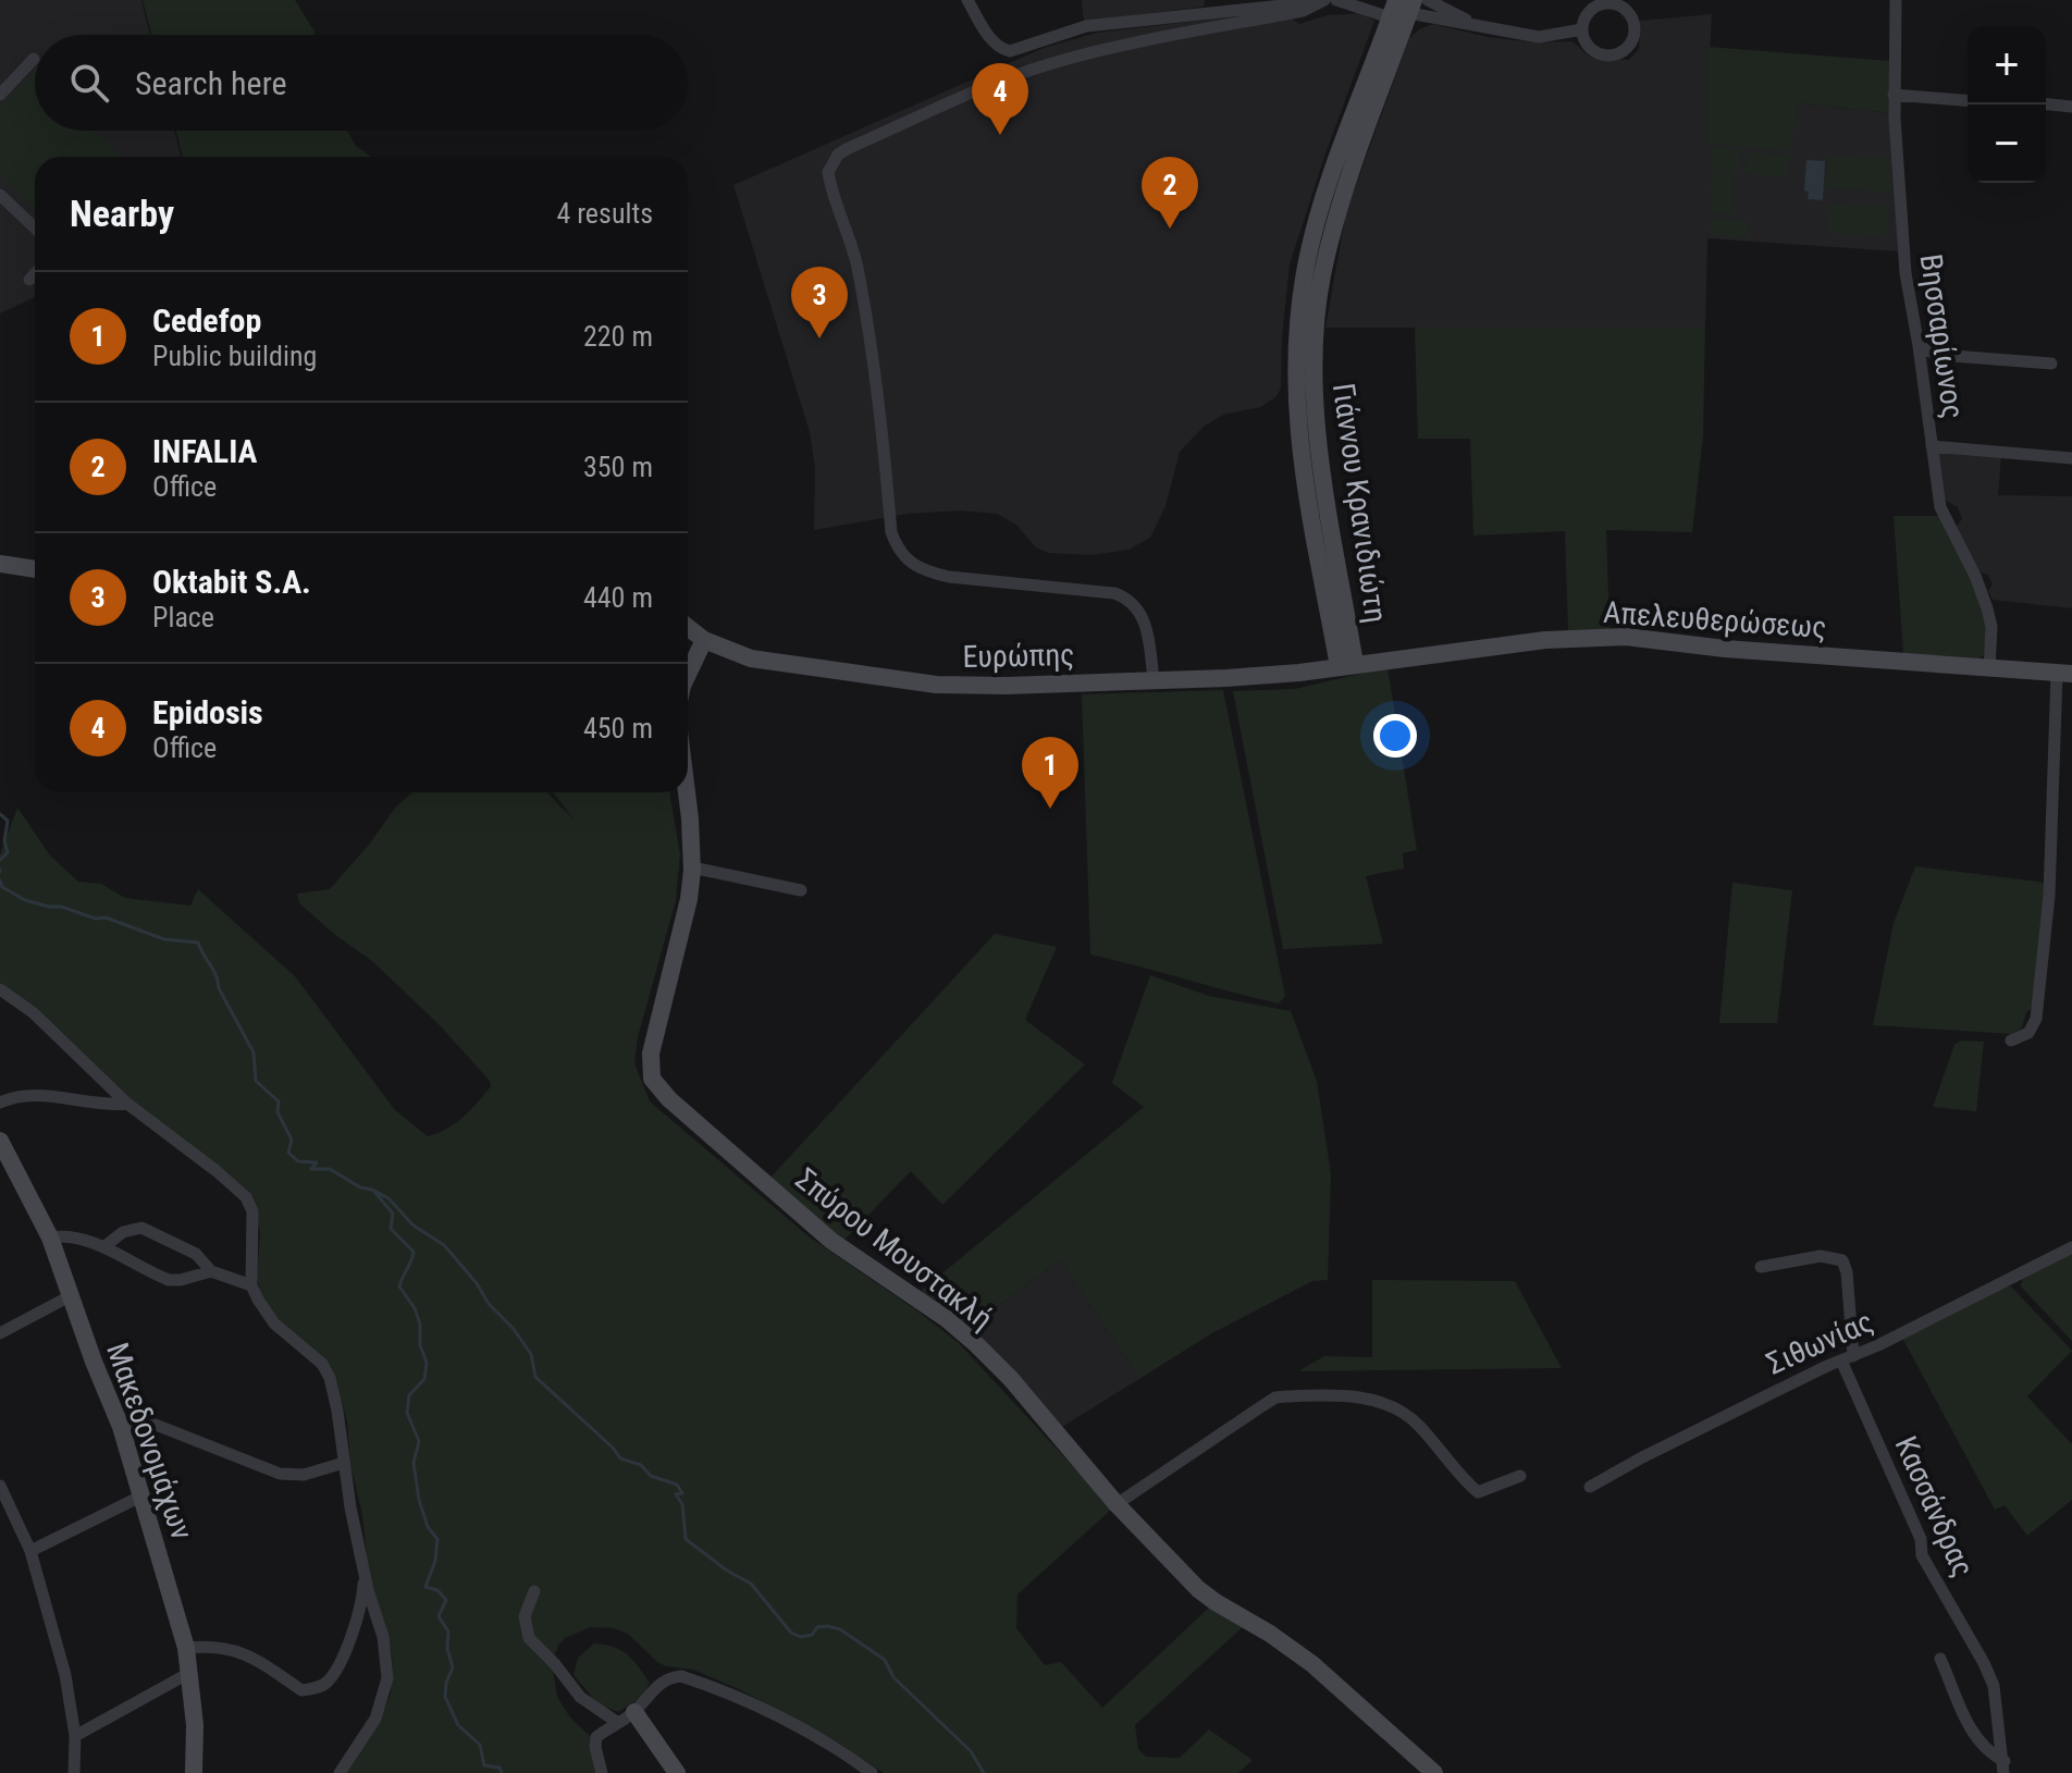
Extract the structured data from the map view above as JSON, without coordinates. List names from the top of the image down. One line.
{"streets":{"street":["Βησσαρίωνος","Γιάννου Κρανιδιώτη","Απελευθερώσεως","Ευρώπης","Σπύρου Μουστακλή","Σιθωνίας","Μακεδονομάχων","Κασσάνδρας"]},"crossings":[["Βησσαρίωνος","Απελευθερώσεως"],["Γιάννου Κρανιδιώτη","Απελευθερώσεως"],["Γιάννου Κρανιδιώτη","Ευρώπης"],["Απελευθερώσεως","Ευρώπης"],["Σιθωνίας","Κασσάνδρας"]],"page":{"map_buttons":["+","−"],"search":"Search here","pins":["4","2","3","1"],"heading":["Nearby","4 results"],"list":[{"mark":"1","name":"Cedefop","note":"Public building","value":"220 m"},{"mark":"2","name":"INFALIA","note":"Office","value":"350 m"},{"mark":"3","name":"Oktabit S.A.","note":"Place","value":"440 m"},{"mark":"4","name":"Epidosis","note":"Office","value":"450 m"}]}}
